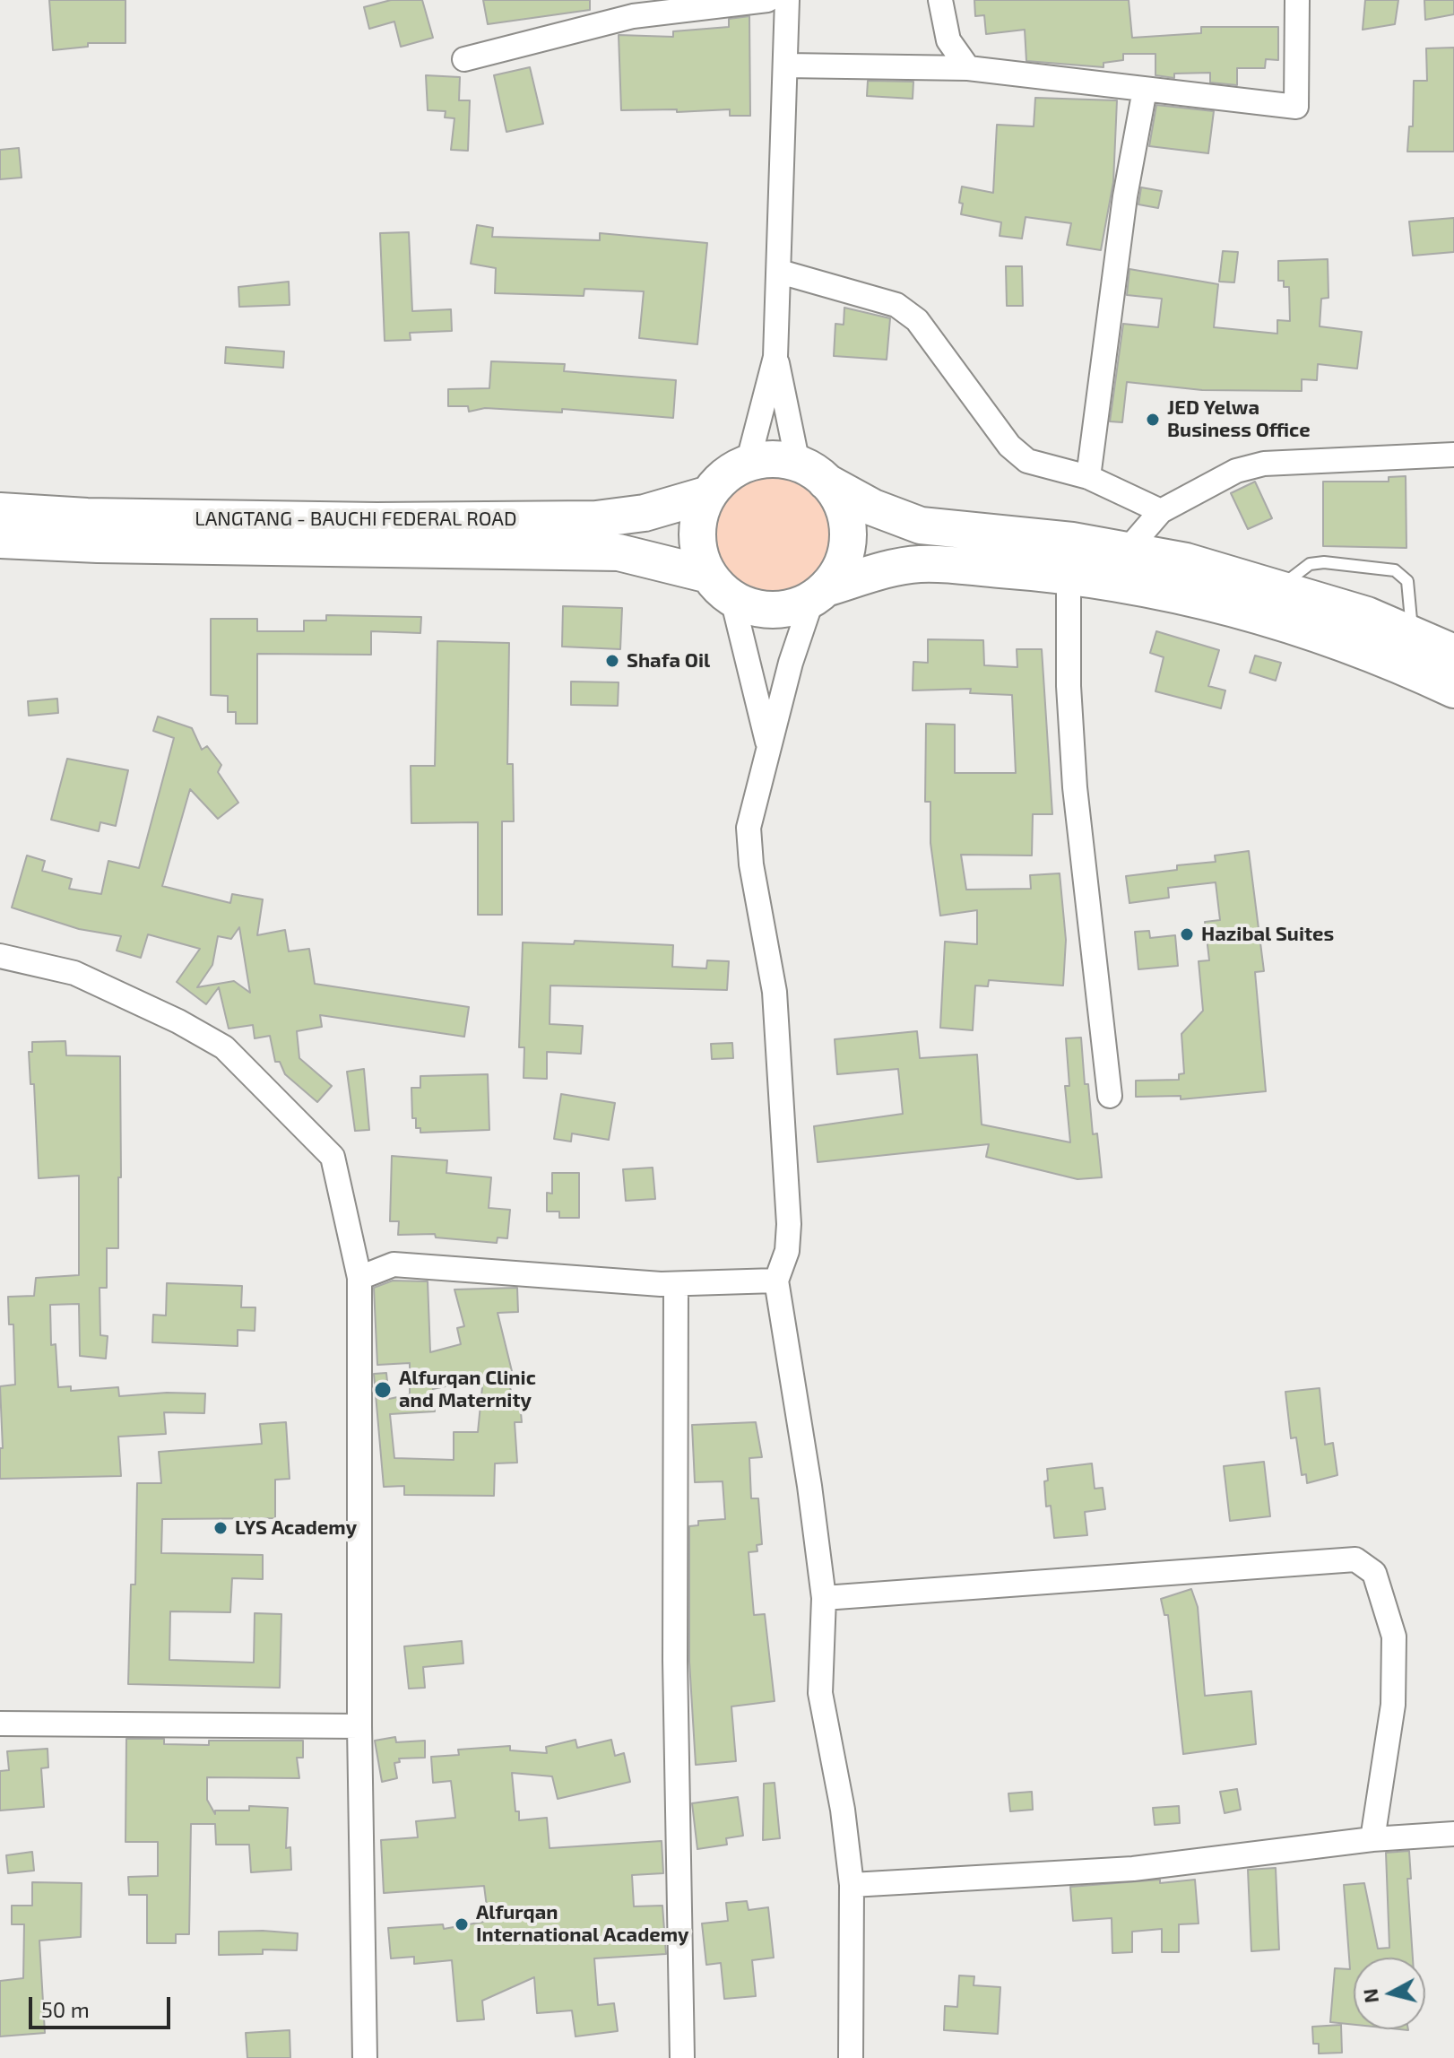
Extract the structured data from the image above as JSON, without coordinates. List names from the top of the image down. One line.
{"streets":{"main road":["LANGTANG - BAUCHI FEDERAL ROAD"]},"places":["JED Yelwa Business Office","Shafa Oil","Hazibal Suites","Alfurqan Clinic and Maternity","LYS Academy","Alfurqan International Academy"],"scale_bar":"50 m","north":"left"}
